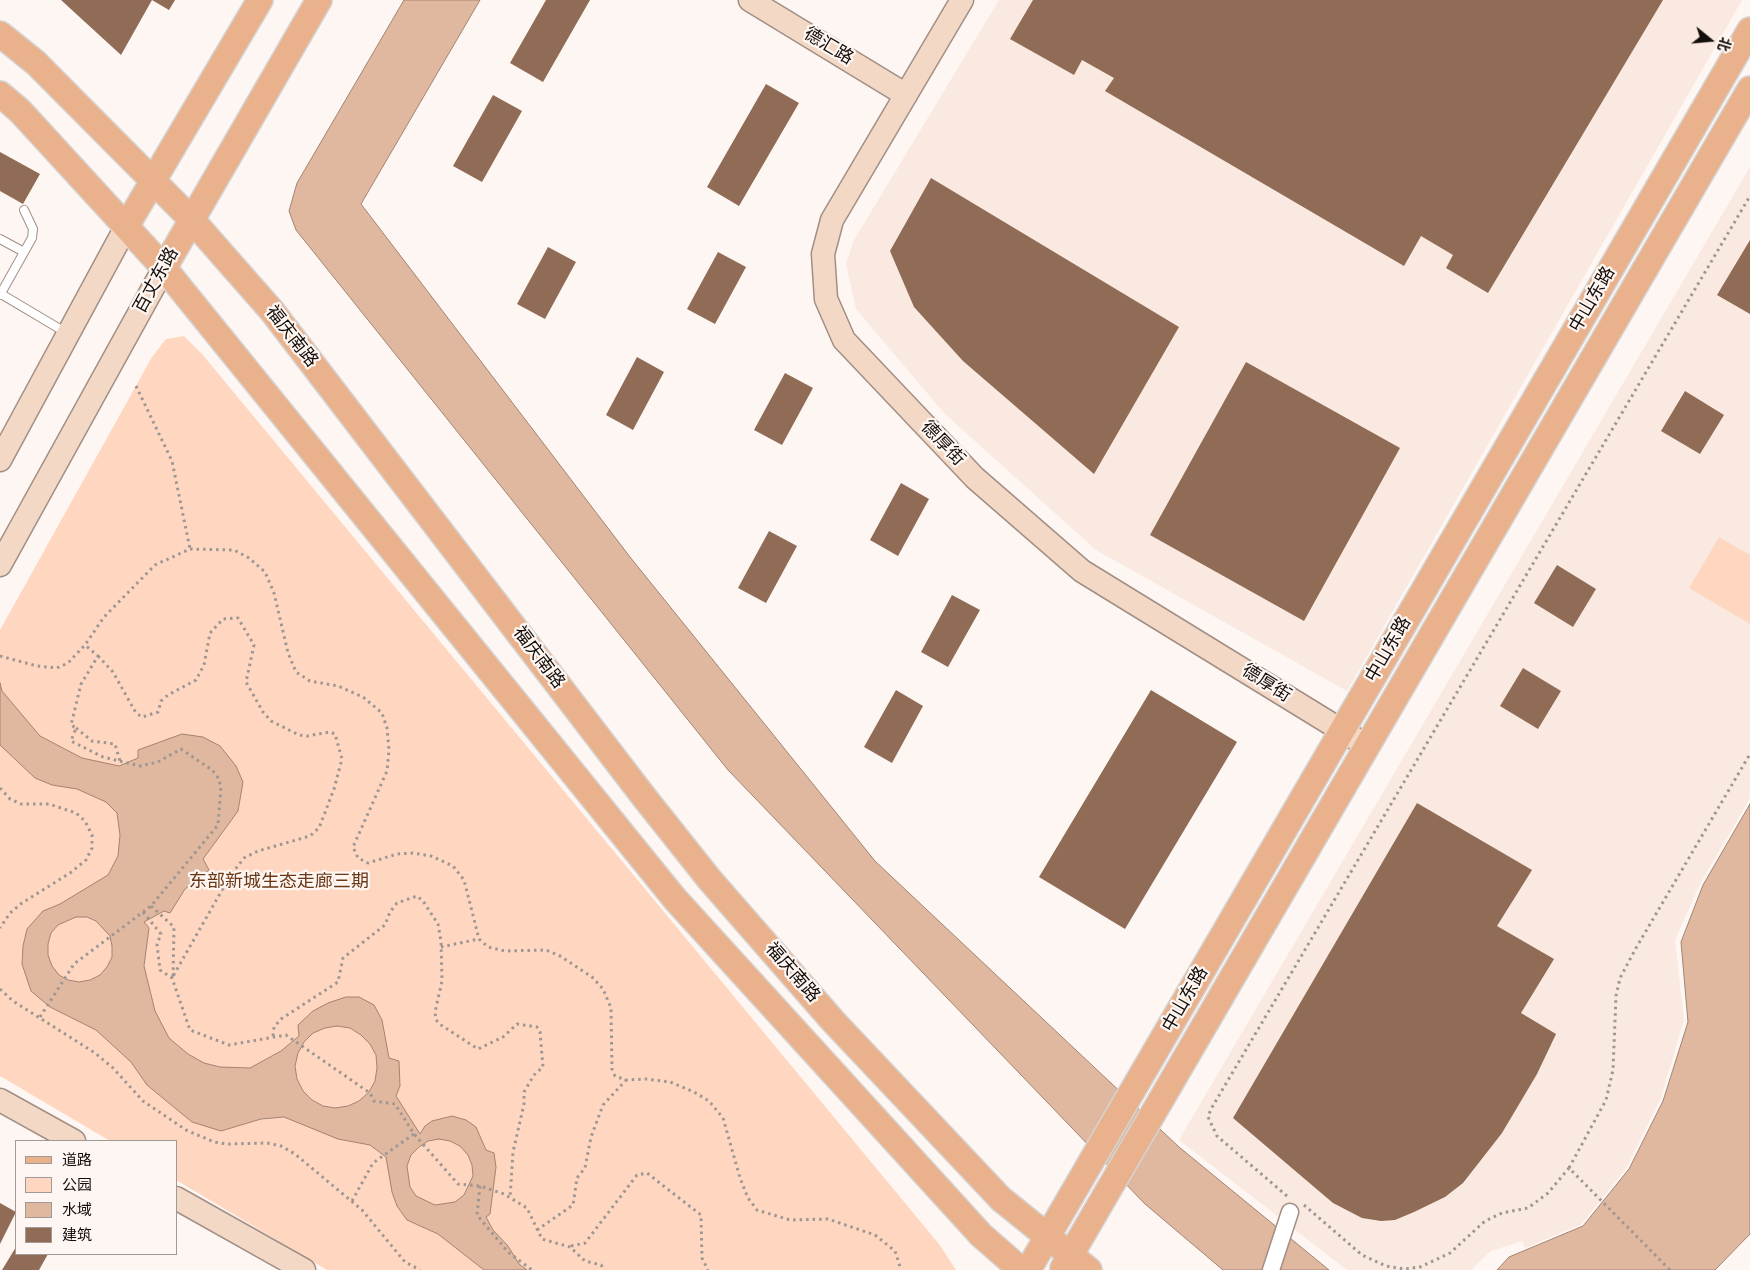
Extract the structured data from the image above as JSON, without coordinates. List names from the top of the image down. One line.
{"streets":{"main road":["百丈东路","中山东路","福庆南路"],"street":["德汇路","德厚街"]},"crossings":[["德汇路","德厚街"],["百丈东路","福庆南路"],["中山东路","福庆南路"],["中山东路","德厚街"]],"parks":["东部新城生态走廊三期"],"legend":["道路","公园","水域","建筑"],"north":"right"}
